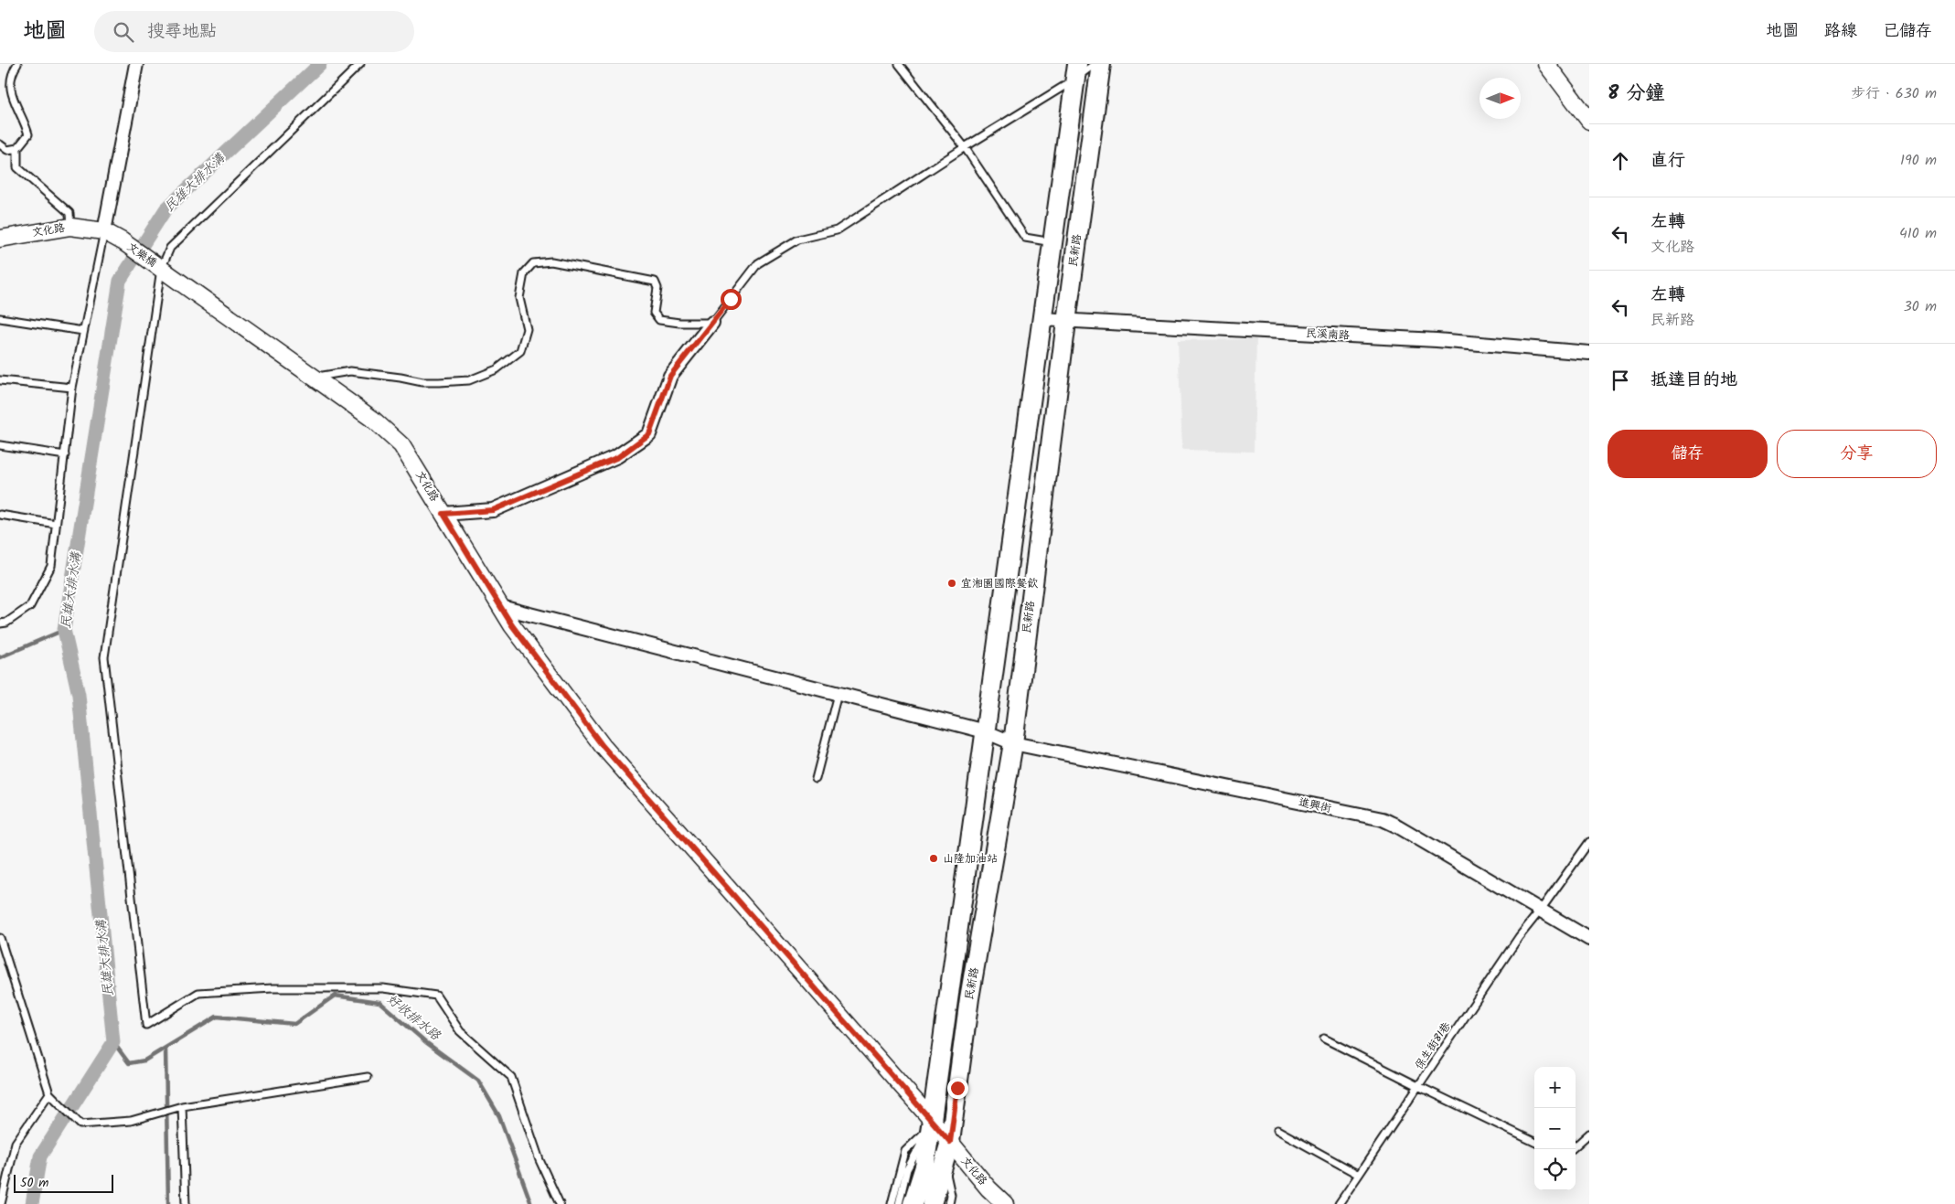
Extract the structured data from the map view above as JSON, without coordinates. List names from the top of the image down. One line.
{"streets":{"main road":["民新路"],"street":["文化路","文樂橋","民溪南路","進興街"],"lane":["保生街81巷"]},"crossings":[["文化路","民新路"],["文化路","文樂橋"],["文化路","進興街"],["民新路","民溪南路"],["民新路","進興街"],["進興街","保生街81巷"]],"water":["民雄大排水溝","好收排水路"],"places":["宜湘園國際餐飲","山隆加油站"],"scale_bar":"50 m","north":"right","page":{"header":"地圖","search":"搜尋地點","nav":["地圖","路線","已儲存"],"heading":["8 分鐘","步行 · 630 m"],"list":[["直行","190 m"],["左轉","文化路","410 m"],["左轉","民新路","30 m"],"抵達目的地"],"buttons":["儲存","分享"],"map_buttons":["+","−"],"scale":"50 m"}}
